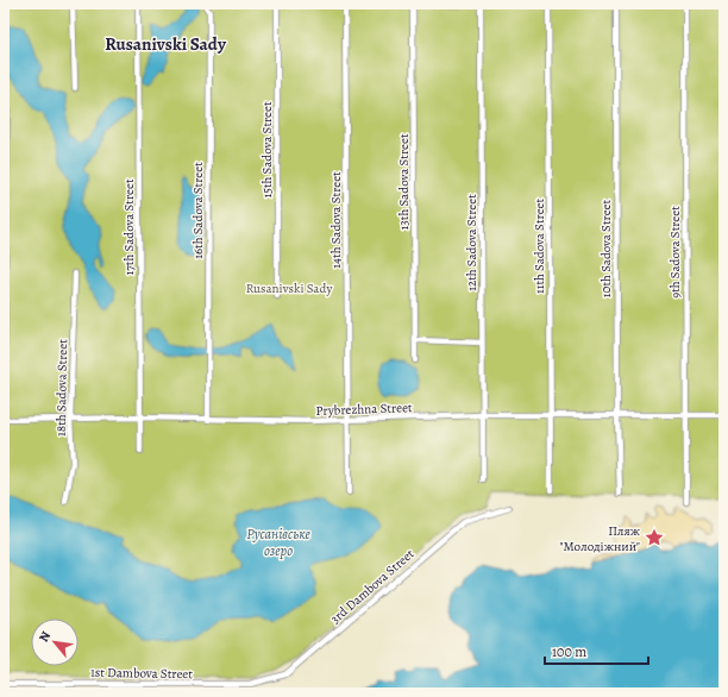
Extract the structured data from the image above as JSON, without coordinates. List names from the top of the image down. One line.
{"streets":{"street":["15th Sadova Street","13th Sadova Street","16th Sadova Street","14th Sadova Street","17th Sadova Street","12th Sadova Street","11th Sadova Street","10th Sadova Street","9th Sadova Street","18th Sadova Street","Prybrezhna Street","3rd Dambova Street","1st Dambova Street"]},"crossings":[["16th Sadova Street","Prybrezhna Street"],["14th Sadova Street","Prybrezhna Street"],["17th Sadova Street","Prybrezhna Street"],["12th Sadova Street","Prybrezhna Street"],["11th Sadova Street","Prybrezhna Street"],["10th Sadova Street","Prybrezhna Street"],["9th Sadova Street","Prybrezhna Street"],["18th Sadova Street","Prybrezhna Street"],["3rd Dambova Street","1st Dambova Street"]],"districts":["Rusanivski Sady"],"water":["Русанівське озеро"],"parks":["Rusanivski Sady"],"places":{"place":["Пляж \"Молодіжний\""]},"scale_bar":"100 m","north":"top left"}
